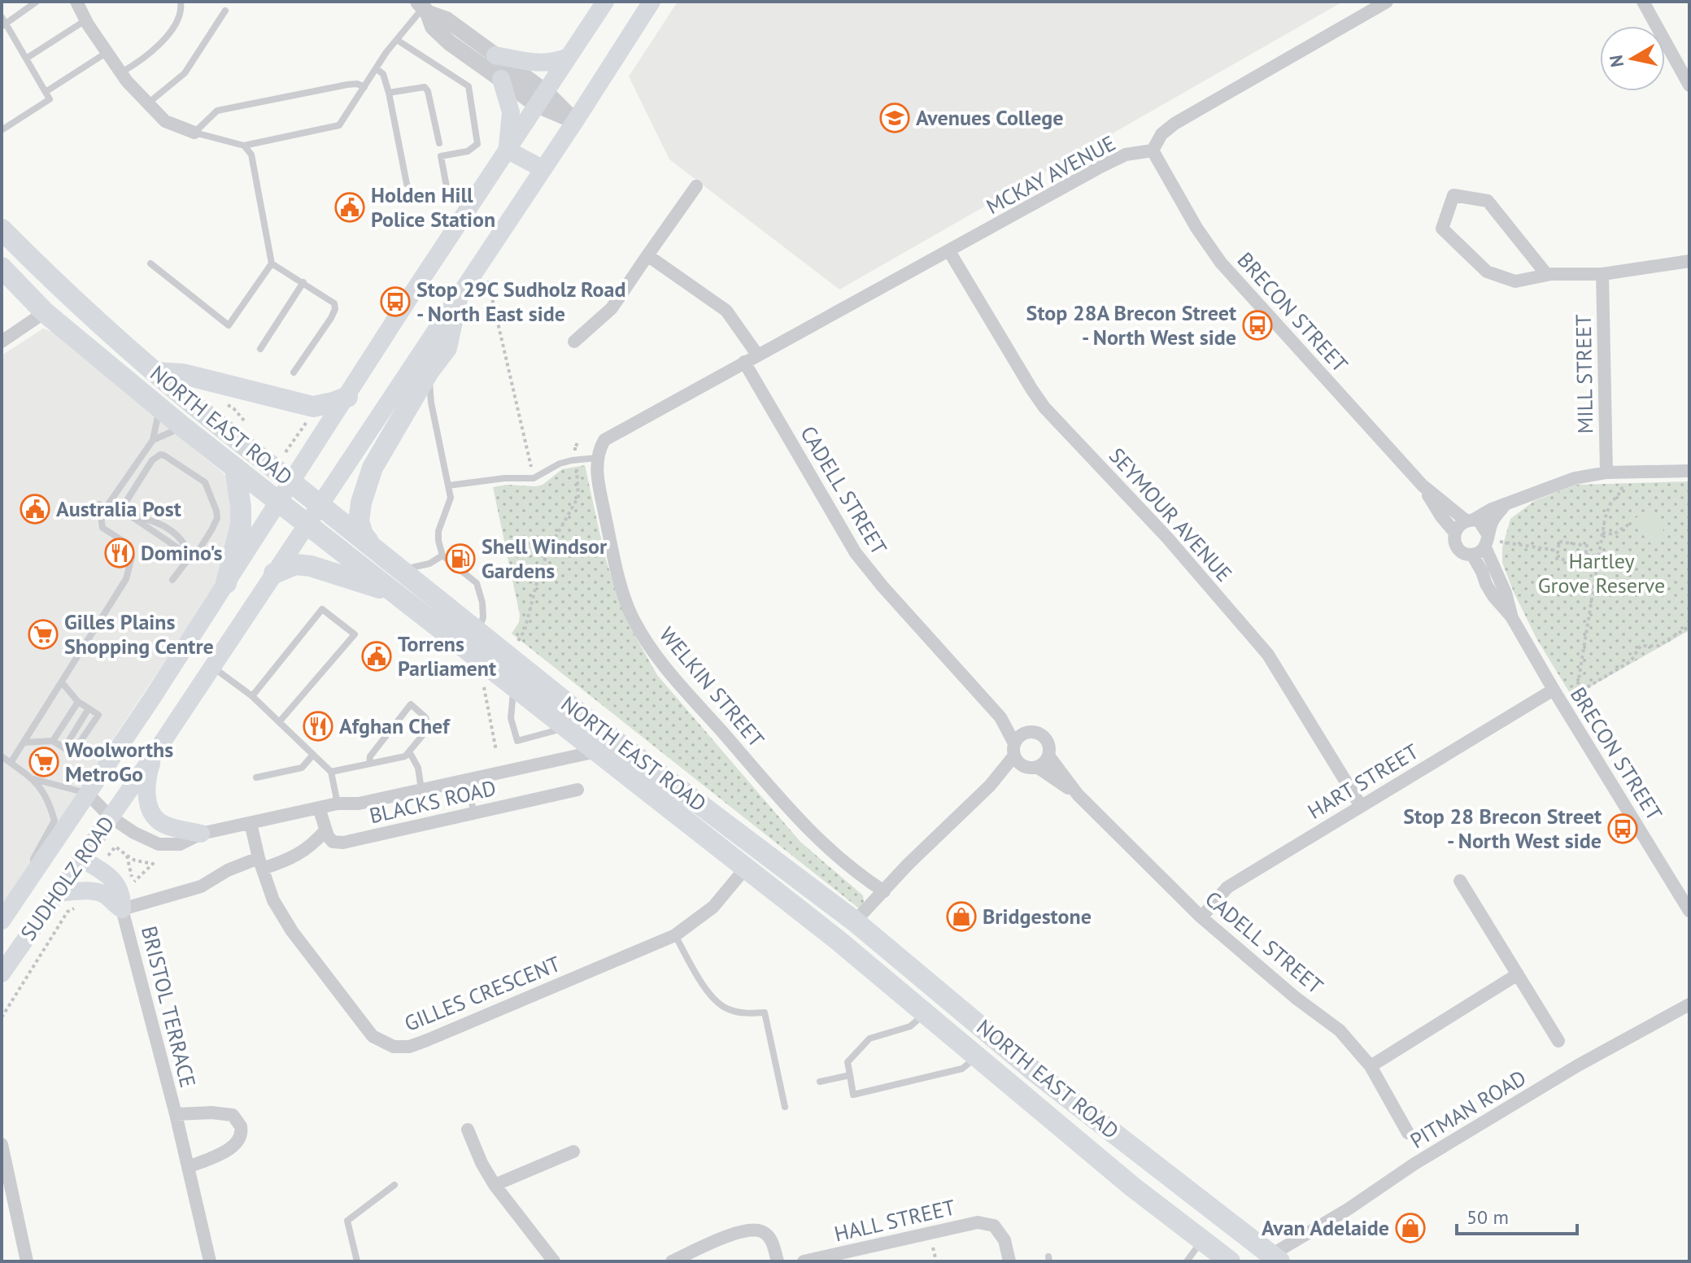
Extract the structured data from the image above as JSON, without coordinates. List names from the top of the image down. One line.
{"streets":{"highway":["NORTH EAST ROAD"],"main road":["SUDHOLZ ROAD"],"street":["MCKAY AVENUE","BRECON STREET","MILL STREET","CADELL STREET","SEYMOUR AVENUE","WELKIN STREET","HART STREET","BLACKS ROAD","GILLES CRESCENT","BRISTOL TERRACE","PITMAN ROAD","HALL STREET"]},"crossings":[["MCKAY AVENUE","BRECON STREET"],["MCKAY AVENUE","SEYMOUR AVENUE"],["BRECON STREET","HART STREET"],["NORTH EAST ROAD","BLACKS ROAD"],["NORTH EAST ROAD","SUDHOLZ ROAD"],["NORTH EAST ROAD","GILLES CRESCENT"],["NORTH EAST ROAD","PITMAN ROAD"],["CADELL STREET","HART STREET"],["SEYMOUR AVENUE","HART STREET"],["BLACKS ROAD","SUDHOLZ ROAD"],["BLACKS ROAD","GILLES CRESCENT"]],"parks":["Hartley Grove Reserve"],"places":{"school or university":["Avenues College"],"public building":["Holden Hill Police Station","Australia Post","Torrens Parliament"],"bus stop":["Stop 29C Sudholz Road - North East side","Stop 28A Brecon Street - North West side","Stop 28 Brecon Street - North West side"],"restaurant":["Domino's","Afghan Chef"],"fuel station":["Shell Windsor Gardens"],"supermarket":["Gilles Plains Shopping Centre","Woolworths MetroGo"],"shop":["Bridgestone","Avan Adelaide"]},"scale_bar":"50 m","north":"left"}
